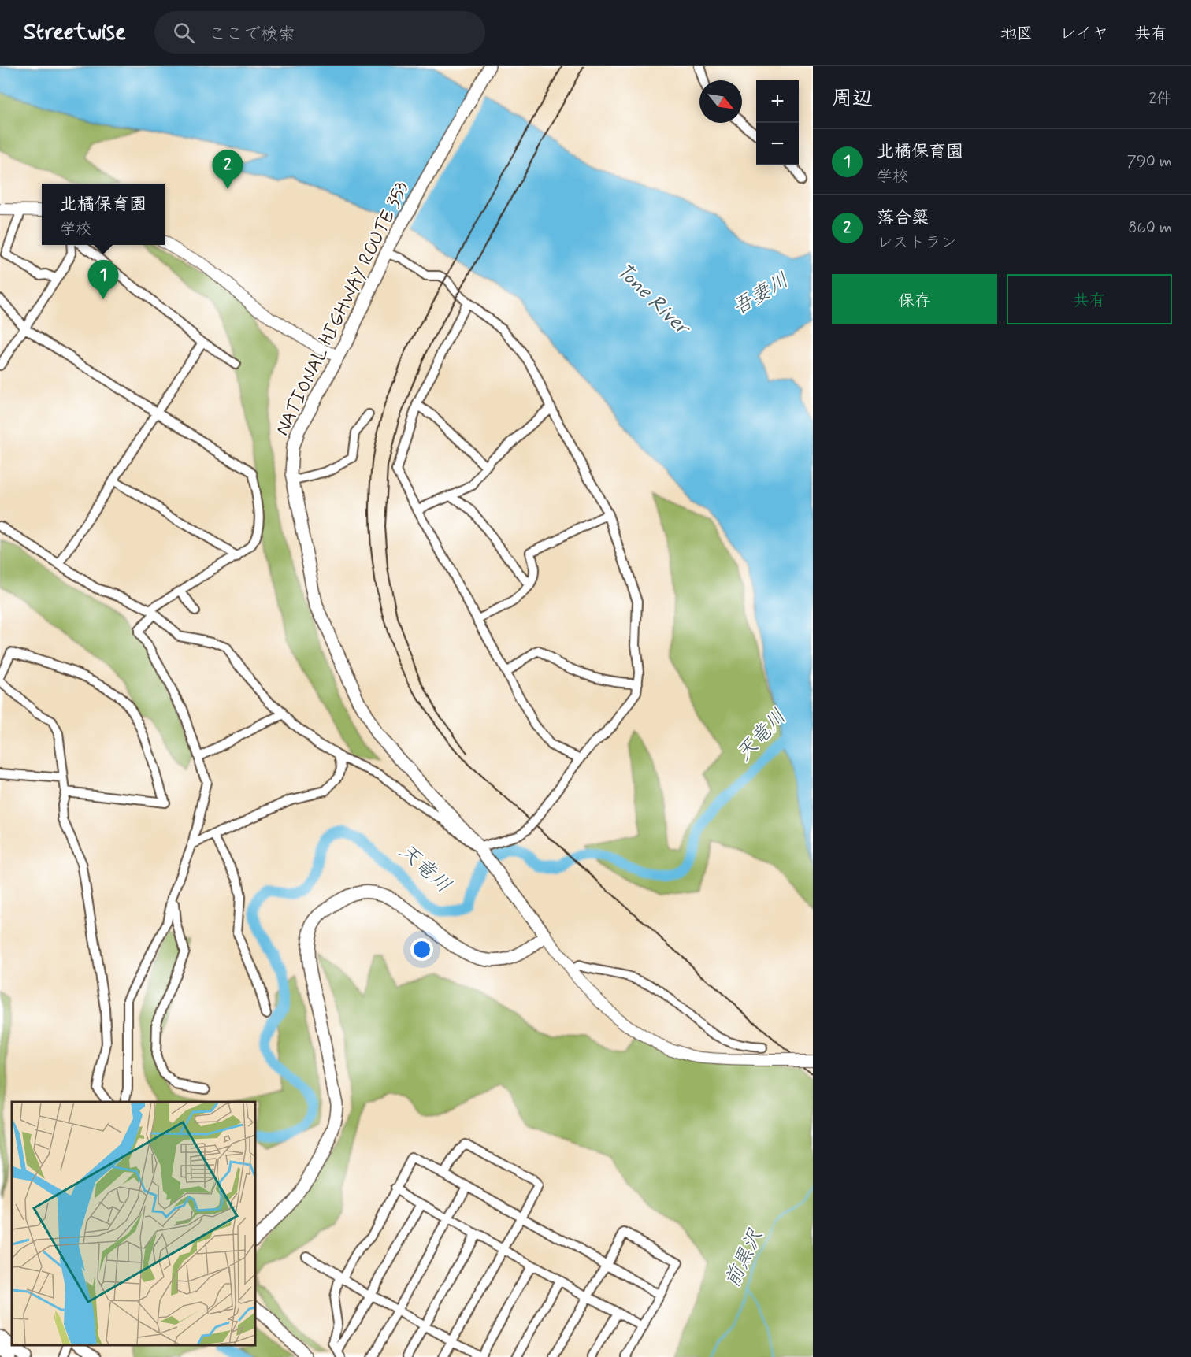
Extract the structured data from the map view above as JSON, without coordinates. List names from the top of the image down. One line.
{"streets":{"highway":["NATIONAL HIGHWAY ROUTE 353"]},"water":["吾妻川","Tone River","天竜川","前黒沢"],"north":"bottom right","page":{"header":"Streetwise","search":"ここで検索","nav":["地図","レイヤ","共有"],"heading":["周辺","2件"],"map_buttons":["+","−"],"list":[{"mark":"1","name":"北橘保育園","note":"学校","value":"790 m"},{"mark":"2","name":"落合簗","note":"レストラン","value":"860 m"}],"pins":["2","1"],"popup":["北橘保育園","学校"],"buttons":["保存","共有"]}}
